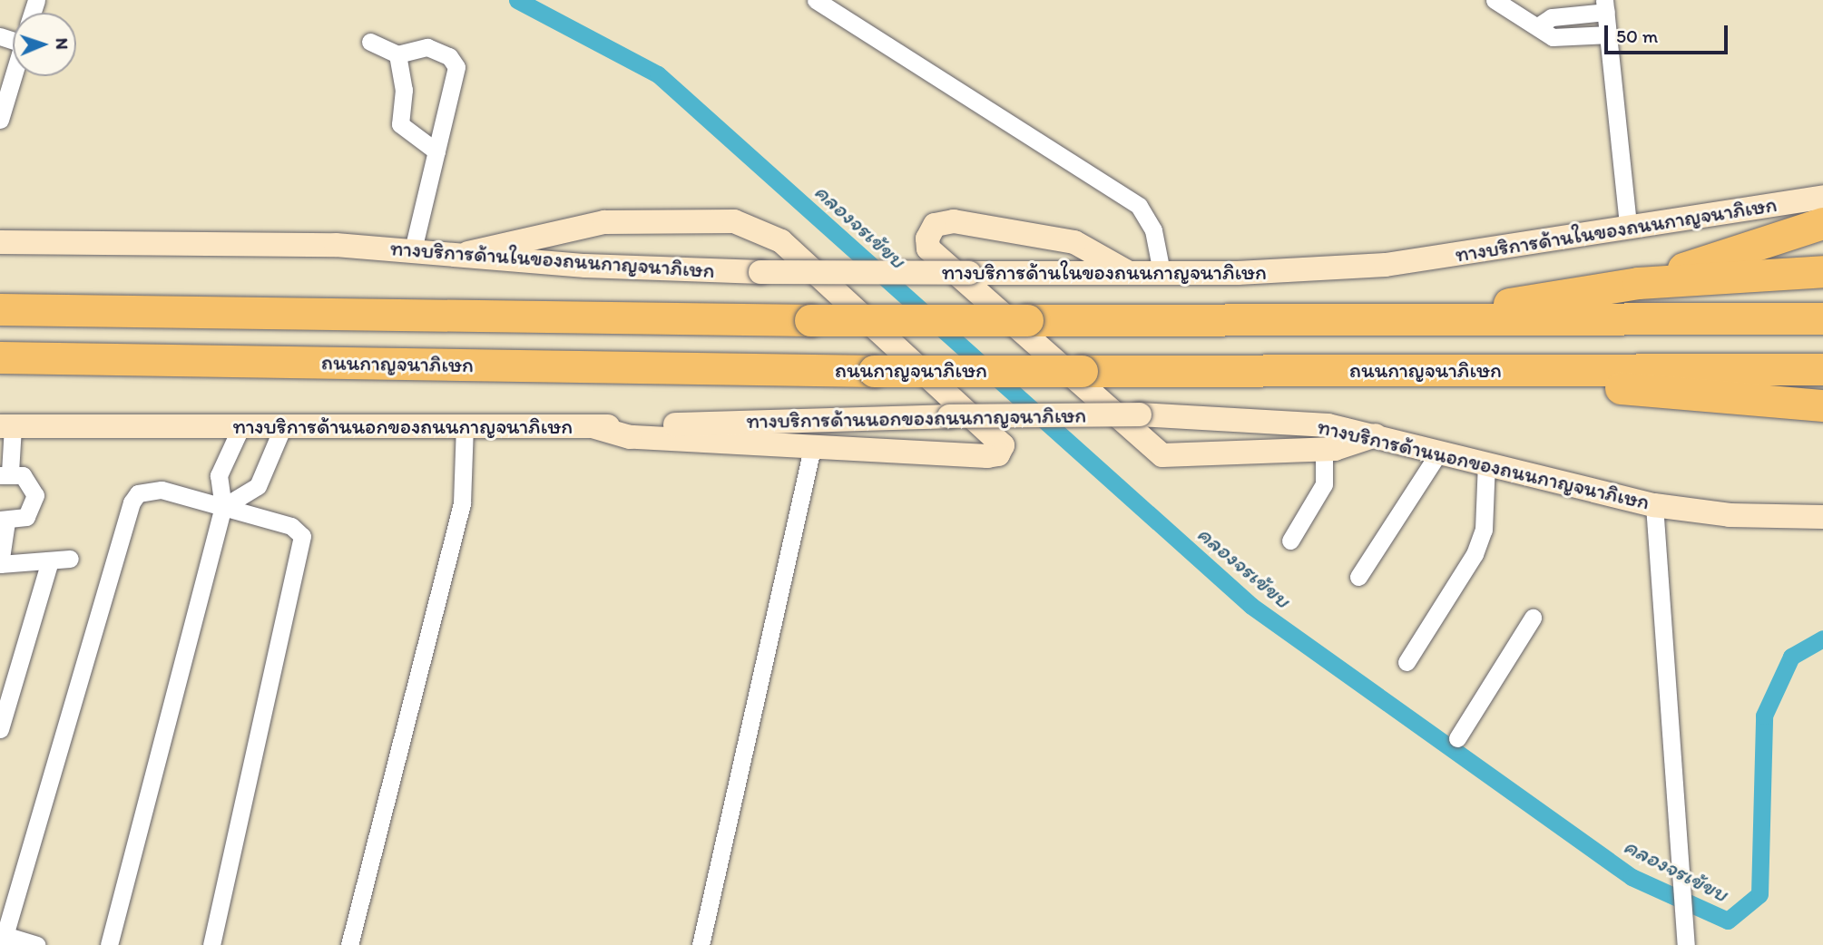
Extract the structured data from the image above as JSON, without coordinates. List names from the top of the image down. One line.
{"streets":{"highway":["ถนนกาญจนาภิเษก"],"main road":["ทางบริการด้านในของถนนกาญจนาภิเษก","ทางบริการด้านนอกของถนนกาญจนาภิเษก"]},"water":["คลองจรเข้ขบ"],"scale_bar":"50 m","north":"right"}
